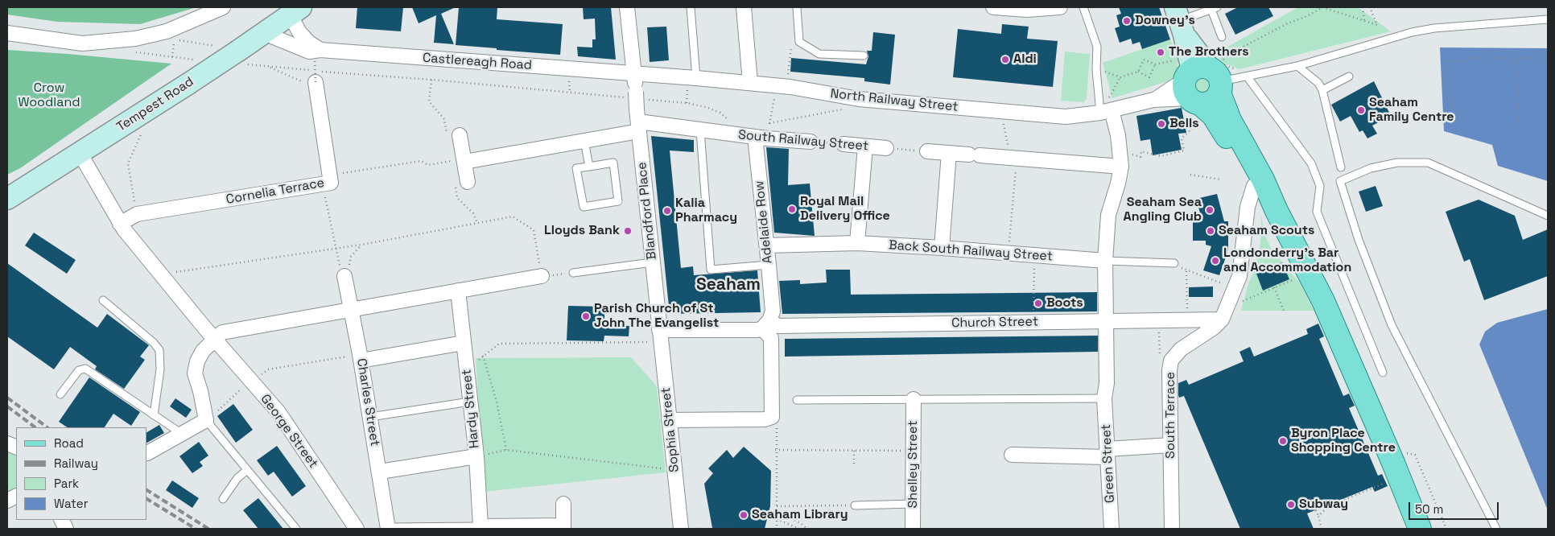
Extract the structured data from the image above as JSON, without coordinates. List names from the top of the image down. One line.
{"streets":{"main road":["Tempest Road"],"street":["Castlereagh Road","North Railway Street","South Railway Street","Cornelia Terrace","Blandford Place","Adelaide Row","Back South Railway Street","Church Street","Charles Street","Hardy Street","South Terrace","Sophia Street","George Street","Green Street","Shelley Street"]},"crossings":[["Castlereagh Road","North Railway Street"],["Castlereagh Road","Tempest Road"],["Castlereagh Road","Blandford Place"],["North Railway Street","Blandford Place"],["North Railway Street","Green Street"],["Tempest Road","George Street"],["South Railway Street","Blandford Place"],["South Railway Street","Adelaide Row"],["Cornelia Terrace","George Street"],["Blandford Place","Church Street"],["Blandford Place","Sophia Street"],["Adelaide Row","Back South Railway Street"],["Adelaide Row","Church Street"],["Back South Railway Street","Green Street"],["Church Street","South Terrace"],["Church Street","Sophia Street"],["Church Street","Green Street"]],"districts":["Seaham"],"parks":["Crow Woodland"],"places":["Downey's","The Brothers","Aldi","Seaham Family Centre","Bells","Royal Mail Delivery Office","Seaham Sea Angling Club","Kalia Pharmacy","Lloyds Bank","Seaham Scouts","Londonderry's Bar and Accommodation","Boots","Parish Church of St John The Evangelist","Byron Place Shopping Centre","Subway","Seaham Library"],"legend":["Road","Railway","Park","Water"],"scale_bar":"50 m"}
